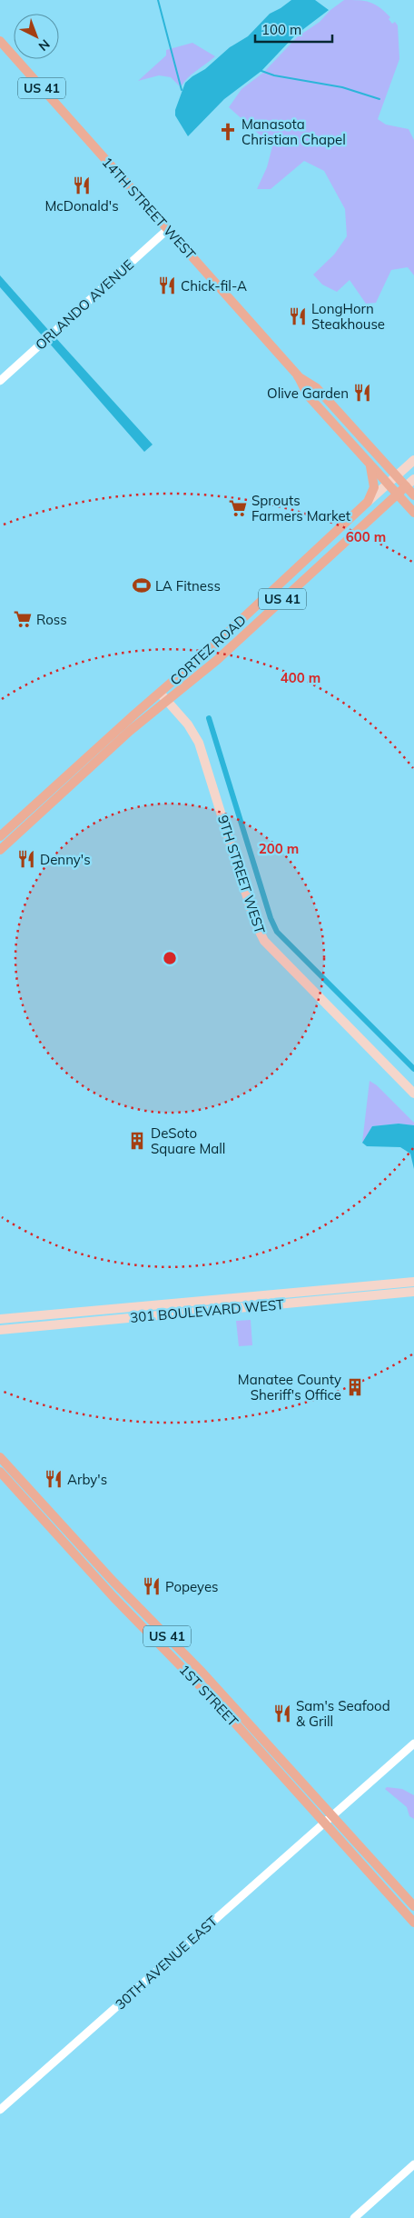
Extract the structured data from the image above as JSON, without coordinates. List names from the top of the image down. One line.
{"streets":{"main road":["US 41","14TH STREET WEST","CORTEZ ROAD","9TH STREET WEST","301 BOULEVARD WEST","1ST STREET"],"street":["ORLANDO AVENUE","30TH AVENUE EAST"]},"crossings":[["14TH STREET WEST","ORLANDO AVENUE"],["14TH STREET WEST","CORTEZ ROAD"],["CORTEZ ROAD","9TH STREET WEST"],["1ST STREET","30TH AVENUE EAST"]],"places":{"church":["Manasota Christian Chapel"],"restaurant":["McDonald's","Chick-fil-A","LongHorn Steakhouse","Olive Garden","Denny's","Arby's","Popeyes","Sam's Seafood & Grill"],"supermarket":["Sprouts Farmers Market","Ross"],"sports":["LA Fitness"],"building":["DeSoto Square Mall","Manatee County Sheriff's Office"]},"scale_bar":"100 m","north":"bottom right","rings":["600 m","400 m","200 m"]}
